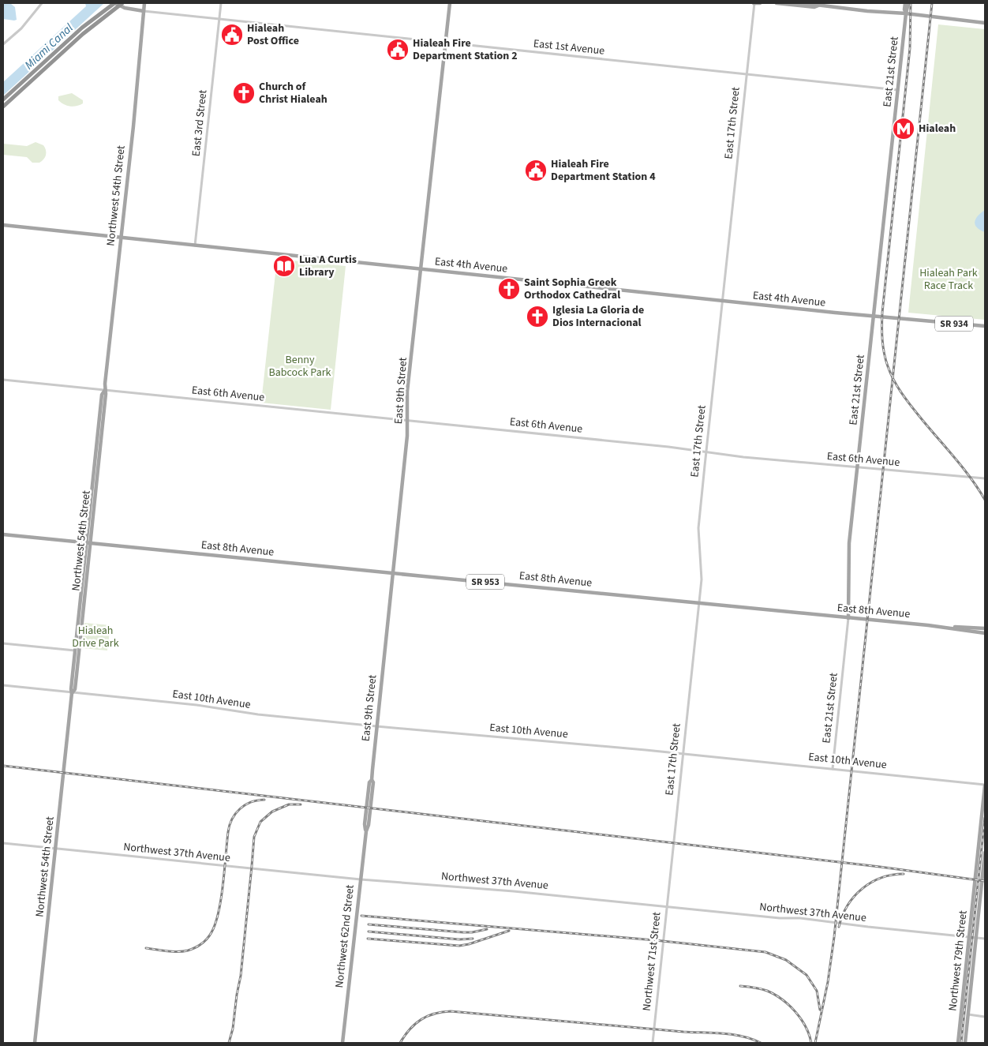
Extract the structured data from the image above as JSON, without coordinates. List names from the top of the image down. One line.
{"streets":{"main road":["East 21st Street","Northwest 54th Street","East 4th Avenue","SR 934","East 9th Street","East 8th Avenue","SR 953","Northwest 62nd Street","Northwest 79th Street"],"street":["East 1st Avenue","East 3rd Street","East 17th Street","East 6th Avenue","East 10th Avenue","Northwest 37th Avenue","Northwest 71st Street"]},"crossings":[["East 1st Avenue","East 21st Street"],["East 1st Avenue","East 3rd Street"],["East 1st Avenue","East 17th Street"],["East 1st Avenue","Northwest 54th Street"],["East 1st Avenue","East 9th Street"],["East 21st Street","East 4th Avenue"],["East 21st Street","East 6th Avenue"],["East 21st Street","East 8th Avenue"],["East 21st Street","East 10th Avenue"],["East 3rd Street","East 4th Avenue"],["East 17th Street","East 4th Avenue"],["East 17th Street","East 6th Avenue"],["East 17th Street","East 8th Avenue"],["East 17th Street","East 10th Avenue"],["East 17th Street","Northwest 71st Street"],["Northwest 54th Street","East 4th Avenue"],["Northwest 54th Street","East 6th Avenue"],["Northwest 54th Street","East 8th Avenue"],["Northwest 54th Street","SR 953"],["Northwest 54th Street","East 10th Avenue"],["Northwest 54th Street","Northwest 37th Avenue"],["East 4th Avenue","East 9th Street"],["East 9th Street","East 6th Avenue"],["East 9th Street","East 8th Avenue"],["East 9th Street","East 10th Avenue"],["East 9th Street","Northwest 62nd Street"],["East 8th Avenue","SR 953"],["East 10th Avenue","Northwest 79th Street"],["Northwest 37th Avenue","Northwest 62nd Street"],["Northwest 37th Avenue","Northwest 79th Street"],["Northwest 37th Avenue","Northwest 71st Street"]],"water":["Miami Canal"],"parks":["Hialeah Park Race Track","Benny Babcock Park","Hialeah Drive Park"],"places":{"public building":["Hialeah Post Office","Hialeah Fire Department Station 2","Hialeah Fire Department Station 4"],"church":["Church of Christ Hialeah","Saint Sophia Greek Orthodox Cathedral","Iglesia La Gloria de Dios Internacional"],"metro station":["Hialeah"],"library":["Lua A Curtis Library"]}}
